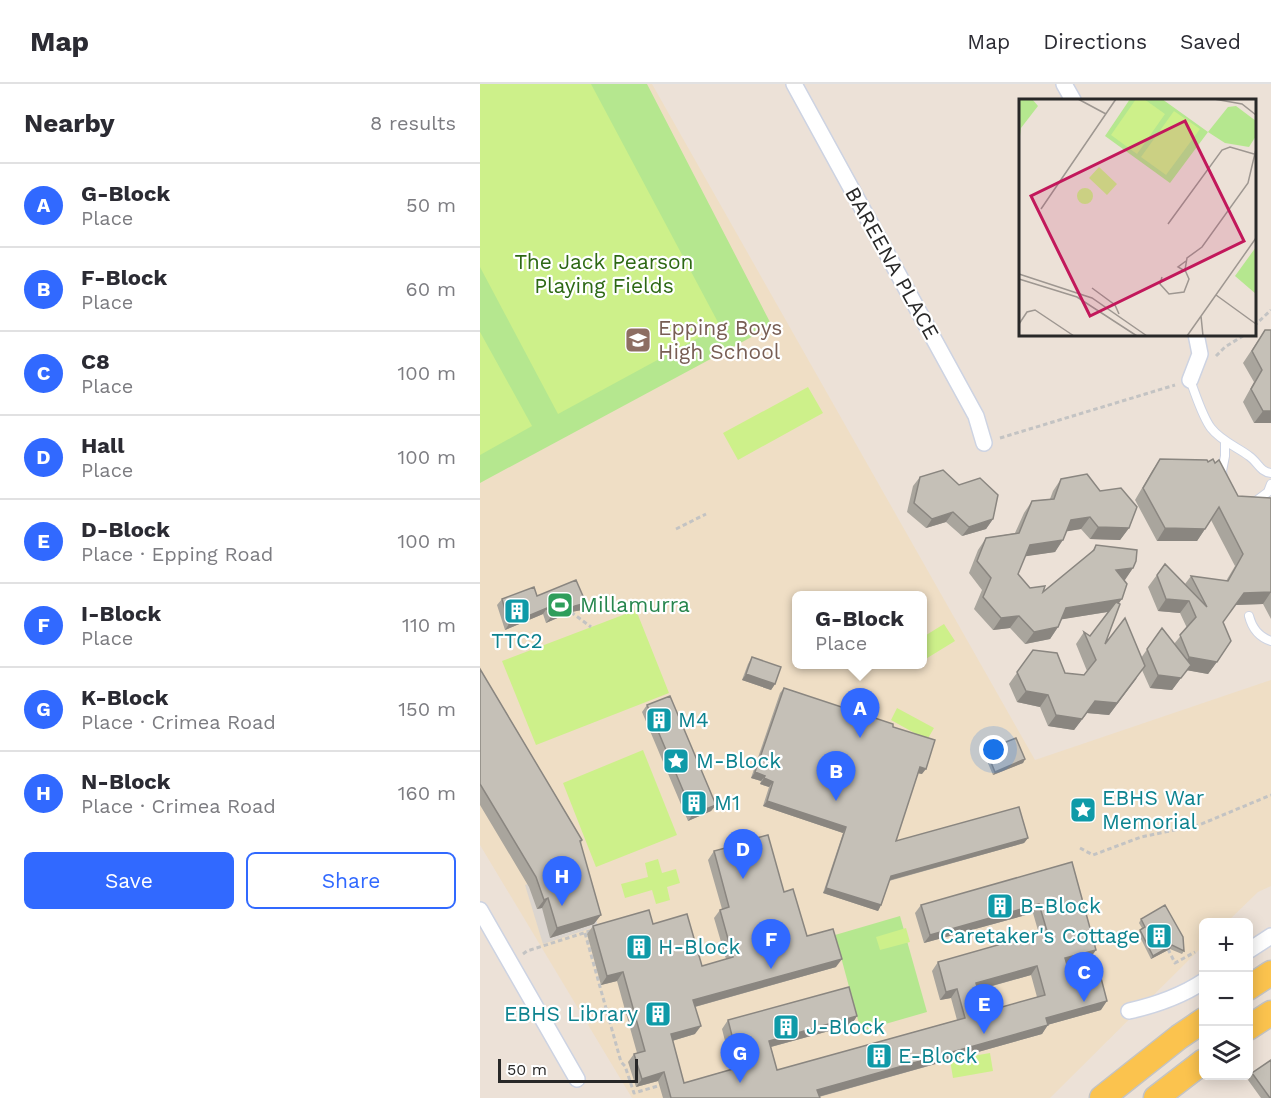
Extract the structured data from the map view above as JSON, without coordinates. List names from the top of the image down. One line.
{"streets":{"street":["BAREENA PLACE"]},"parks":["The Jack Pearson Playing Fields"],"places":{"school or university":["Epping Boys High School"],"sports":["Millamurra"],"building":["TTC2","M4","M1","B-Block","Caretaker's Cottage","H-Block","EBHS Library","J-Block","E-Block"],"place":["M-Block","EBHS War Memorial"]},"scale_bar":"50 m","page":{"header":"Map","nav":["Map","Directions","Saved"],"heading":["Nearby","8 results"],"list":[{"mark":"A","name":"G-Block","note":"Place","value":"50 m"},{"mark":"B","name":"F-Block","note":"Place","value":"60 m"},{"mark":"C","name":"C8","note":"Place","value":"100 m"},{"mark":"D","name":"Hall","note":"Place","value":"100 m"},{"mark":"E","name":"D-Block","note":"Place · Epping Road","value":"100 m"},{"mark":"F","name":"I-Block","note":"Place","value":"110 m"},{"mark":"G","name":"K-Block","note":"Place · Crimea Road","value":"150 m"},{"mark":"H","name":"N-Block","note":"Place · Crimea Road","value":"160 m"}],"popup":["G-Block","Place"],"pins":["A","B","D","H","F","C","E","G"],"buttons":["Save","Share"],"map_buttons":["+","−"],"scale":"50 m"}}
